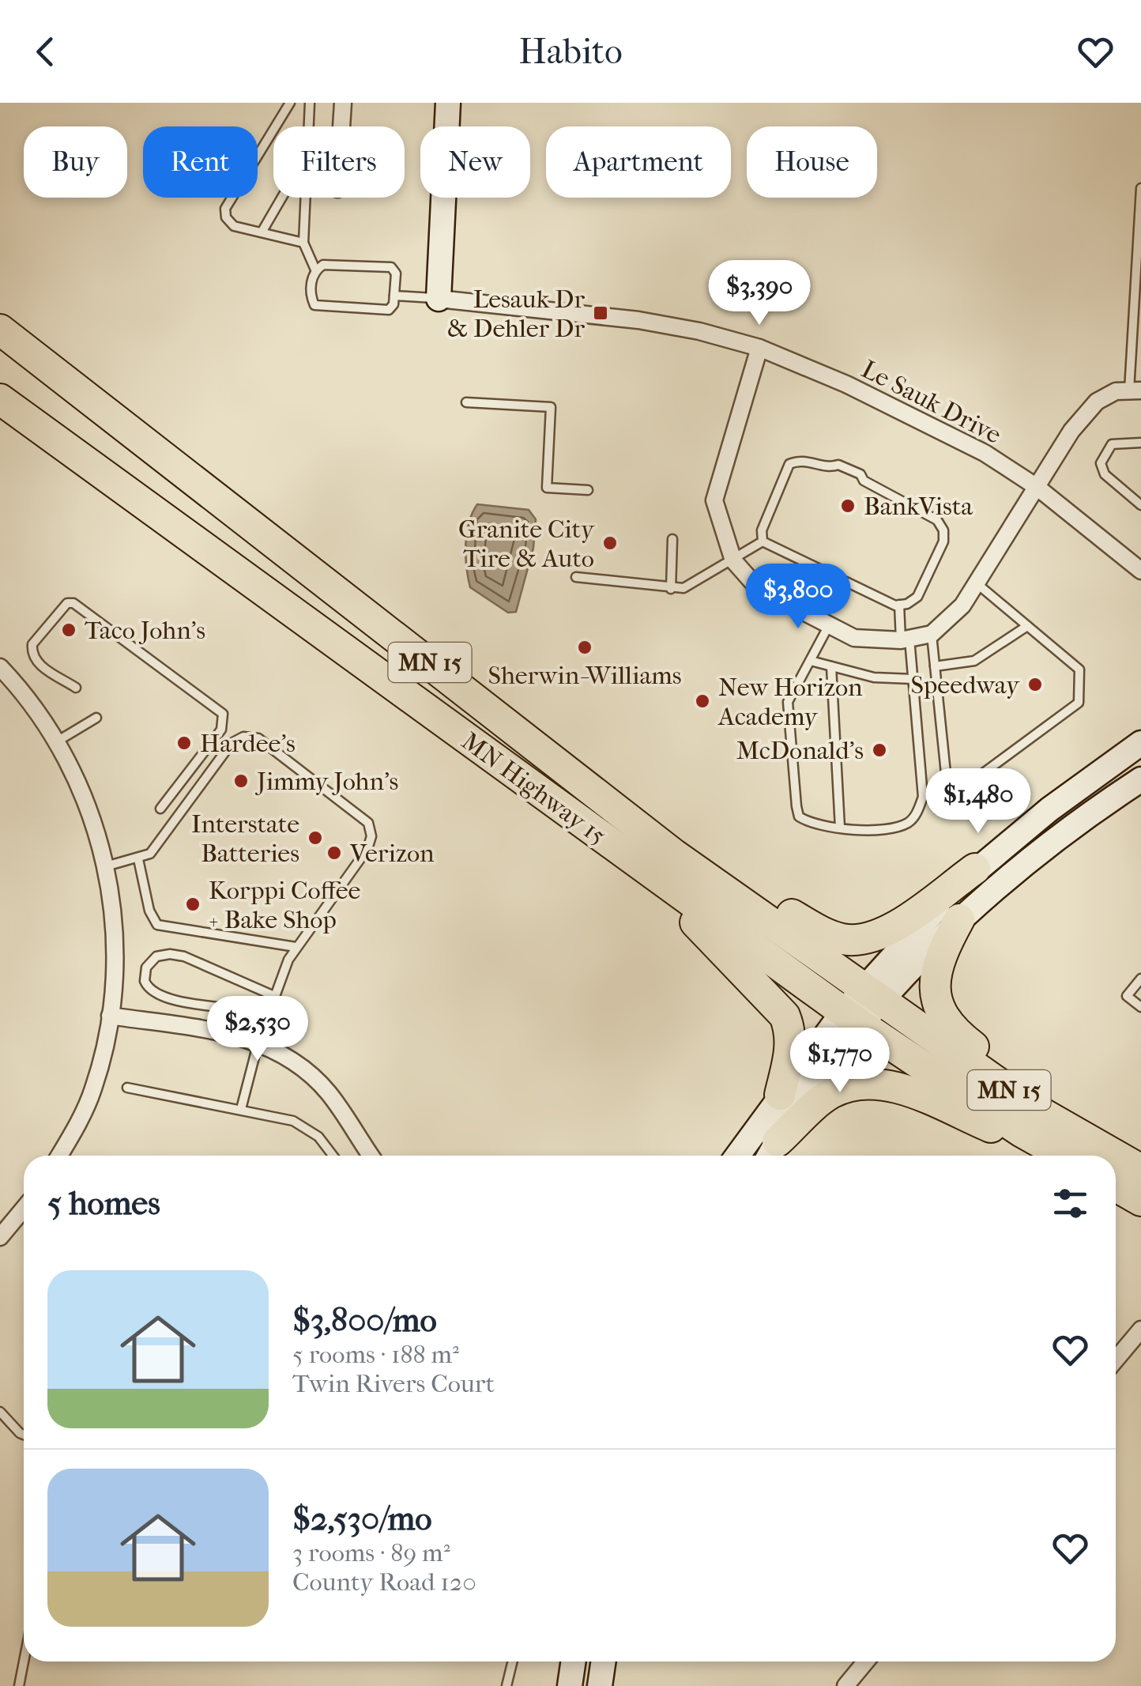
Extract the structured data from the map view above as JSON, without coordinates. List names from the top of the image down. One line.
{"streets":{"highway":["MN 15","MN Highway 15"],"street":["Le Sauk Drive"]},"places":{"transit":["Lesauk Dr & Dehler Dr"],"other":["BankVista","Granite City Tire & Auto","Taco John's","Sherwin-Williams","Speedway","New Horizon Academy","Hardee's","McDonald's","Jimmy John's","Interstate Batteries","Verizon","Korppi Coffee + Bake Shop"]},"page":{"header":"Habito","chip":["Buy","Rent","Filters","New","Apartment","House"],"price":["$3,390","$3,800","$1,480","$2,530","$1,770"],"heading":"5 homes","list":[{"name":"$3,800/mo","note":"5 rooms · 188 m² · Twin Rivers Court"},{"name":"$2,530/mo","note":"3 rooms · 89 m² · County Road 120"}]}}
